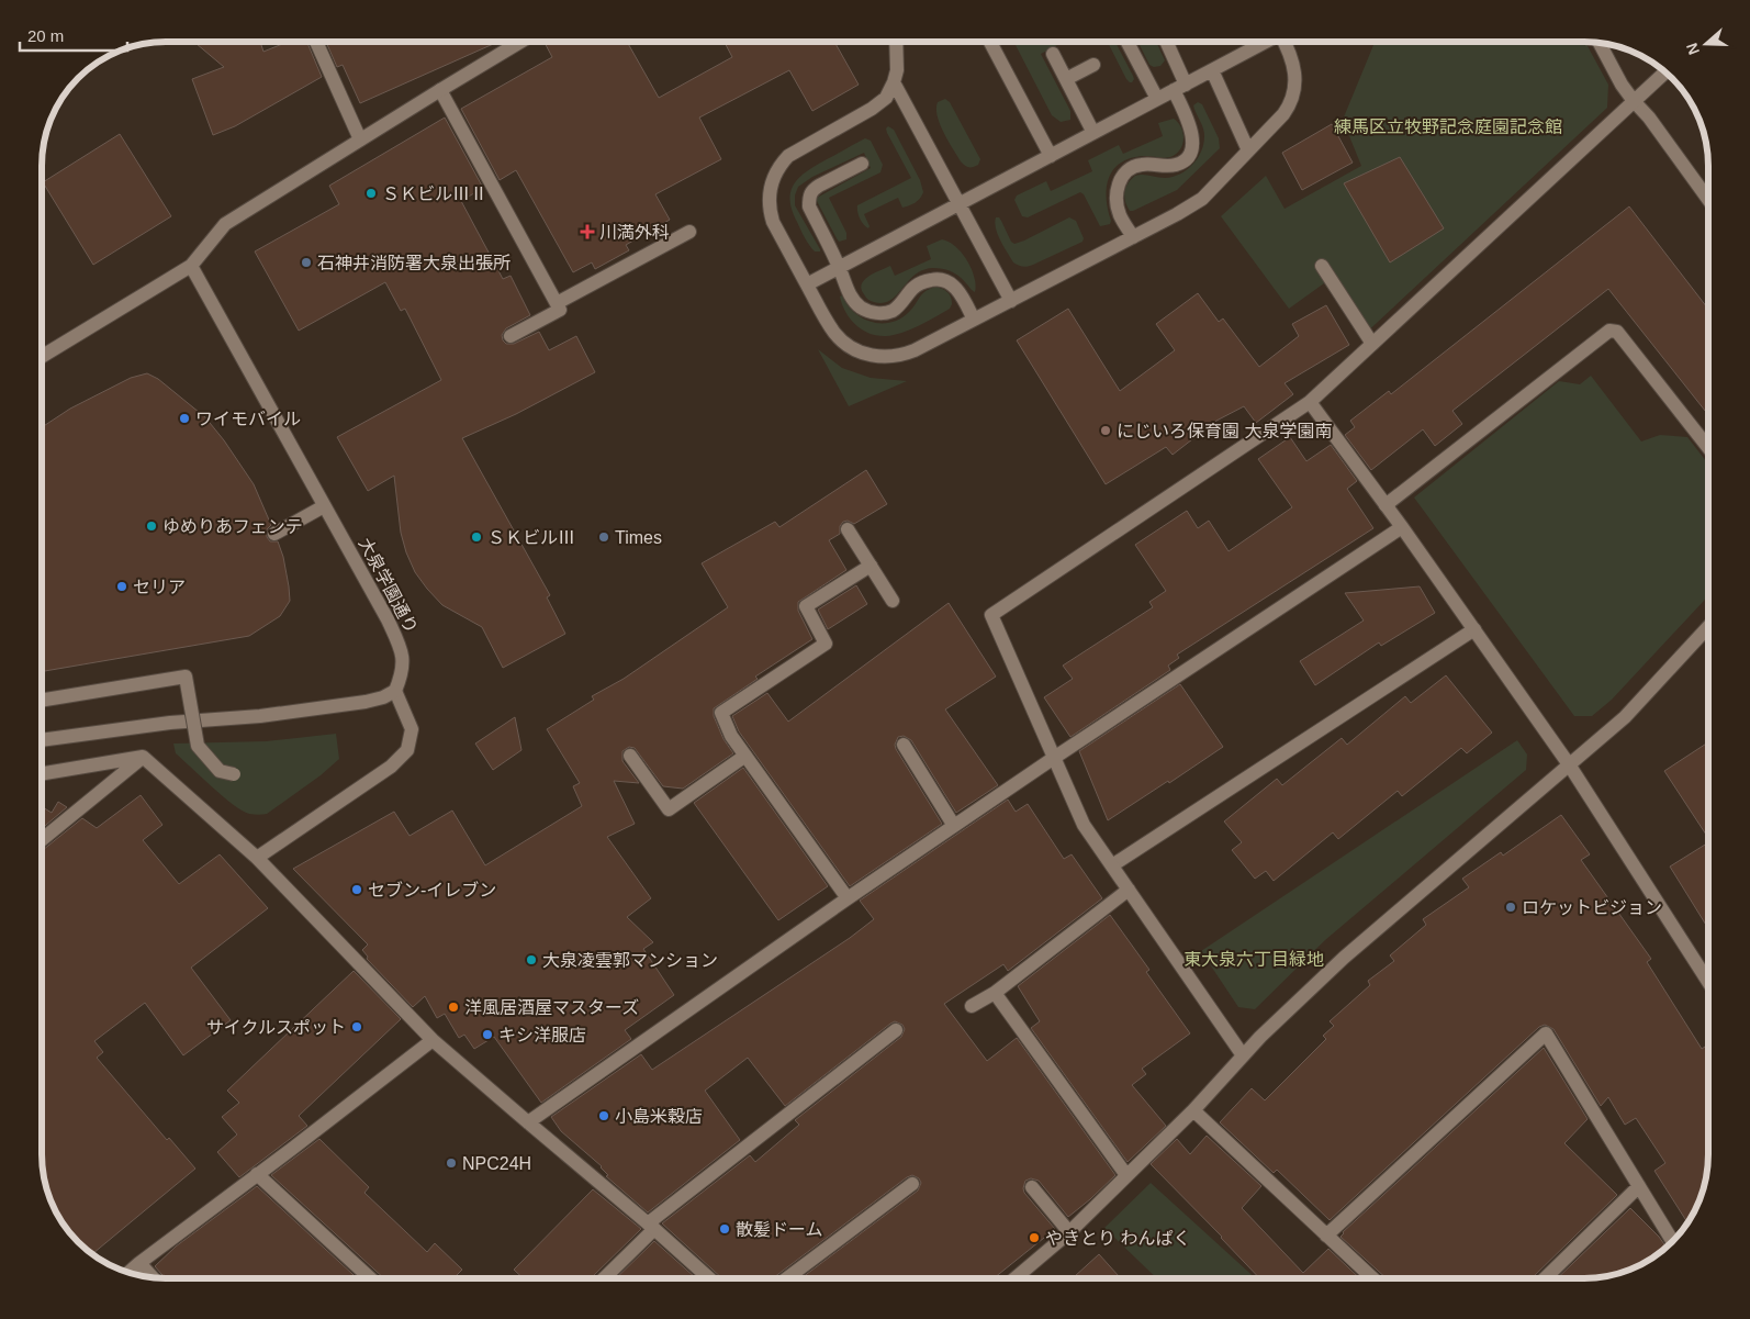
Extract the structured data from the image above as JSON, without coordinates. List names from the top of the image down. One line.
{"streets":{"street":["大泉学園通り"]},"parks":["練馬区立牧野記念庭園記念館","東大泉六丁目緑地"],"places":{"other":["ＳＫビルⅢⅡ","石神井消防署大泉出張所","ワイモバイル","にじいろ保育園 大泉学園南","ゆめりあフェンテ","ＳＫビルⅢ","Times","セリア","セブン-イレブン","ロケットビジョン","大泉凌雲郭マンション","洋風居酒屋マスターズ","サイクルスポット","キシ洋服店","小島米穀店","NPC24H","散髪ドーム","やきとり わんぱく"],"health":["川満外科"]},"scale_bar":"20 m","north":"left"}
